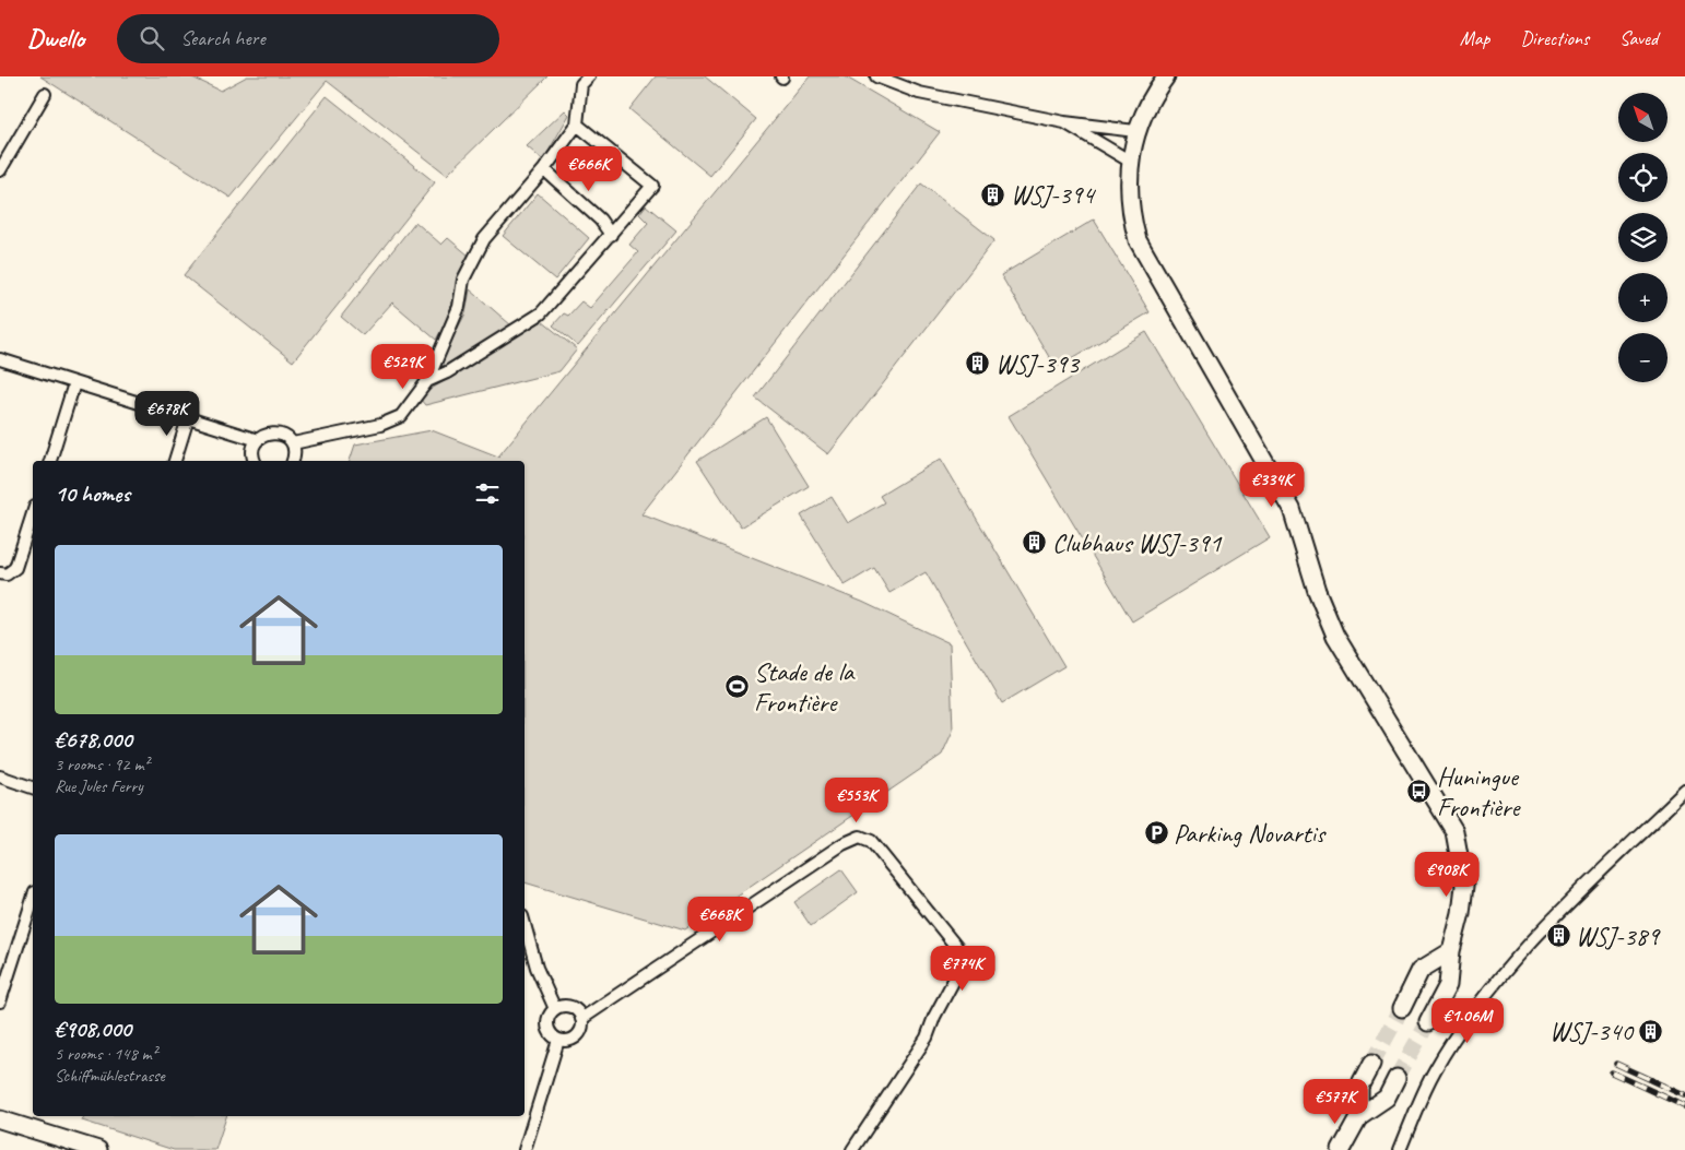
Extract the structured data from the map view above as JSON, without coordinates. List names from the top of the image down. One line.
{"places":{"building":["WSJ-394","WSJ-393","Clubhaus WSJ-391","WSJ-389","WSJ-340"],"sports":["Stade de la Frontière"],"bus stop":["Huningue Frontière"],"parking":["Parking Novartis"]},"north":"top left","page":{"header":"Dwello","search":"Search here","nav":["Map","Directions","Saved"],"map_buttons":["+","−"],"price":["€666K","€529K","€678K","€334K","€553K","€908K","€668K","€774K","€1.06M","€577K"],"heading":"10 homes","list":[{"name":"€678,000","note":"3 rooms · 92 m² · Rue Jules Ferry"},{"name":"€908,000","note":"5 rooms · 148 m² · Schiffmühlestrasse"}]}}
